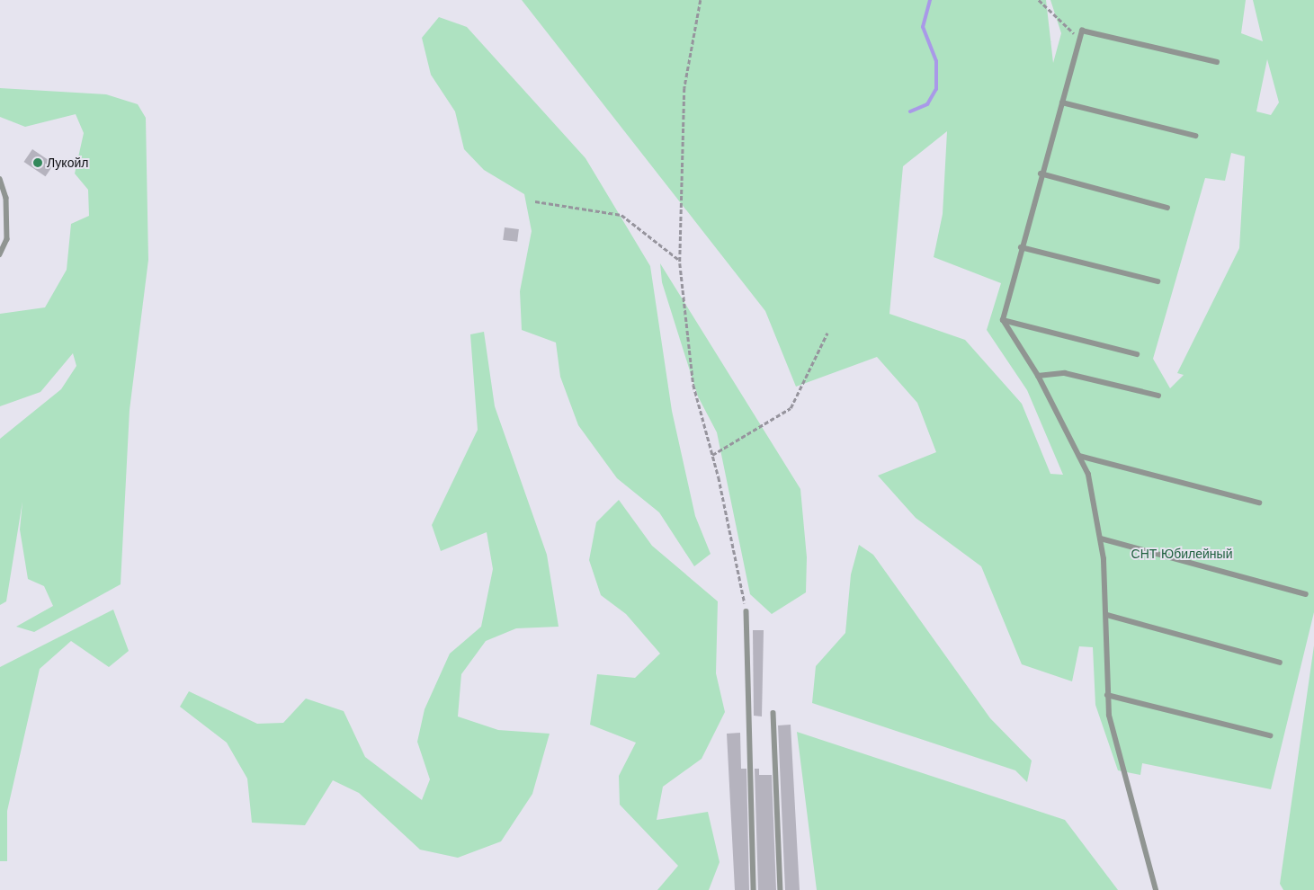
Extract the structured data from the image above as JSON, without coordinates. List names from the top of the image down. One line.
{"parks":["СНТ Юбилейный"],"places":["Лукойл"]}
